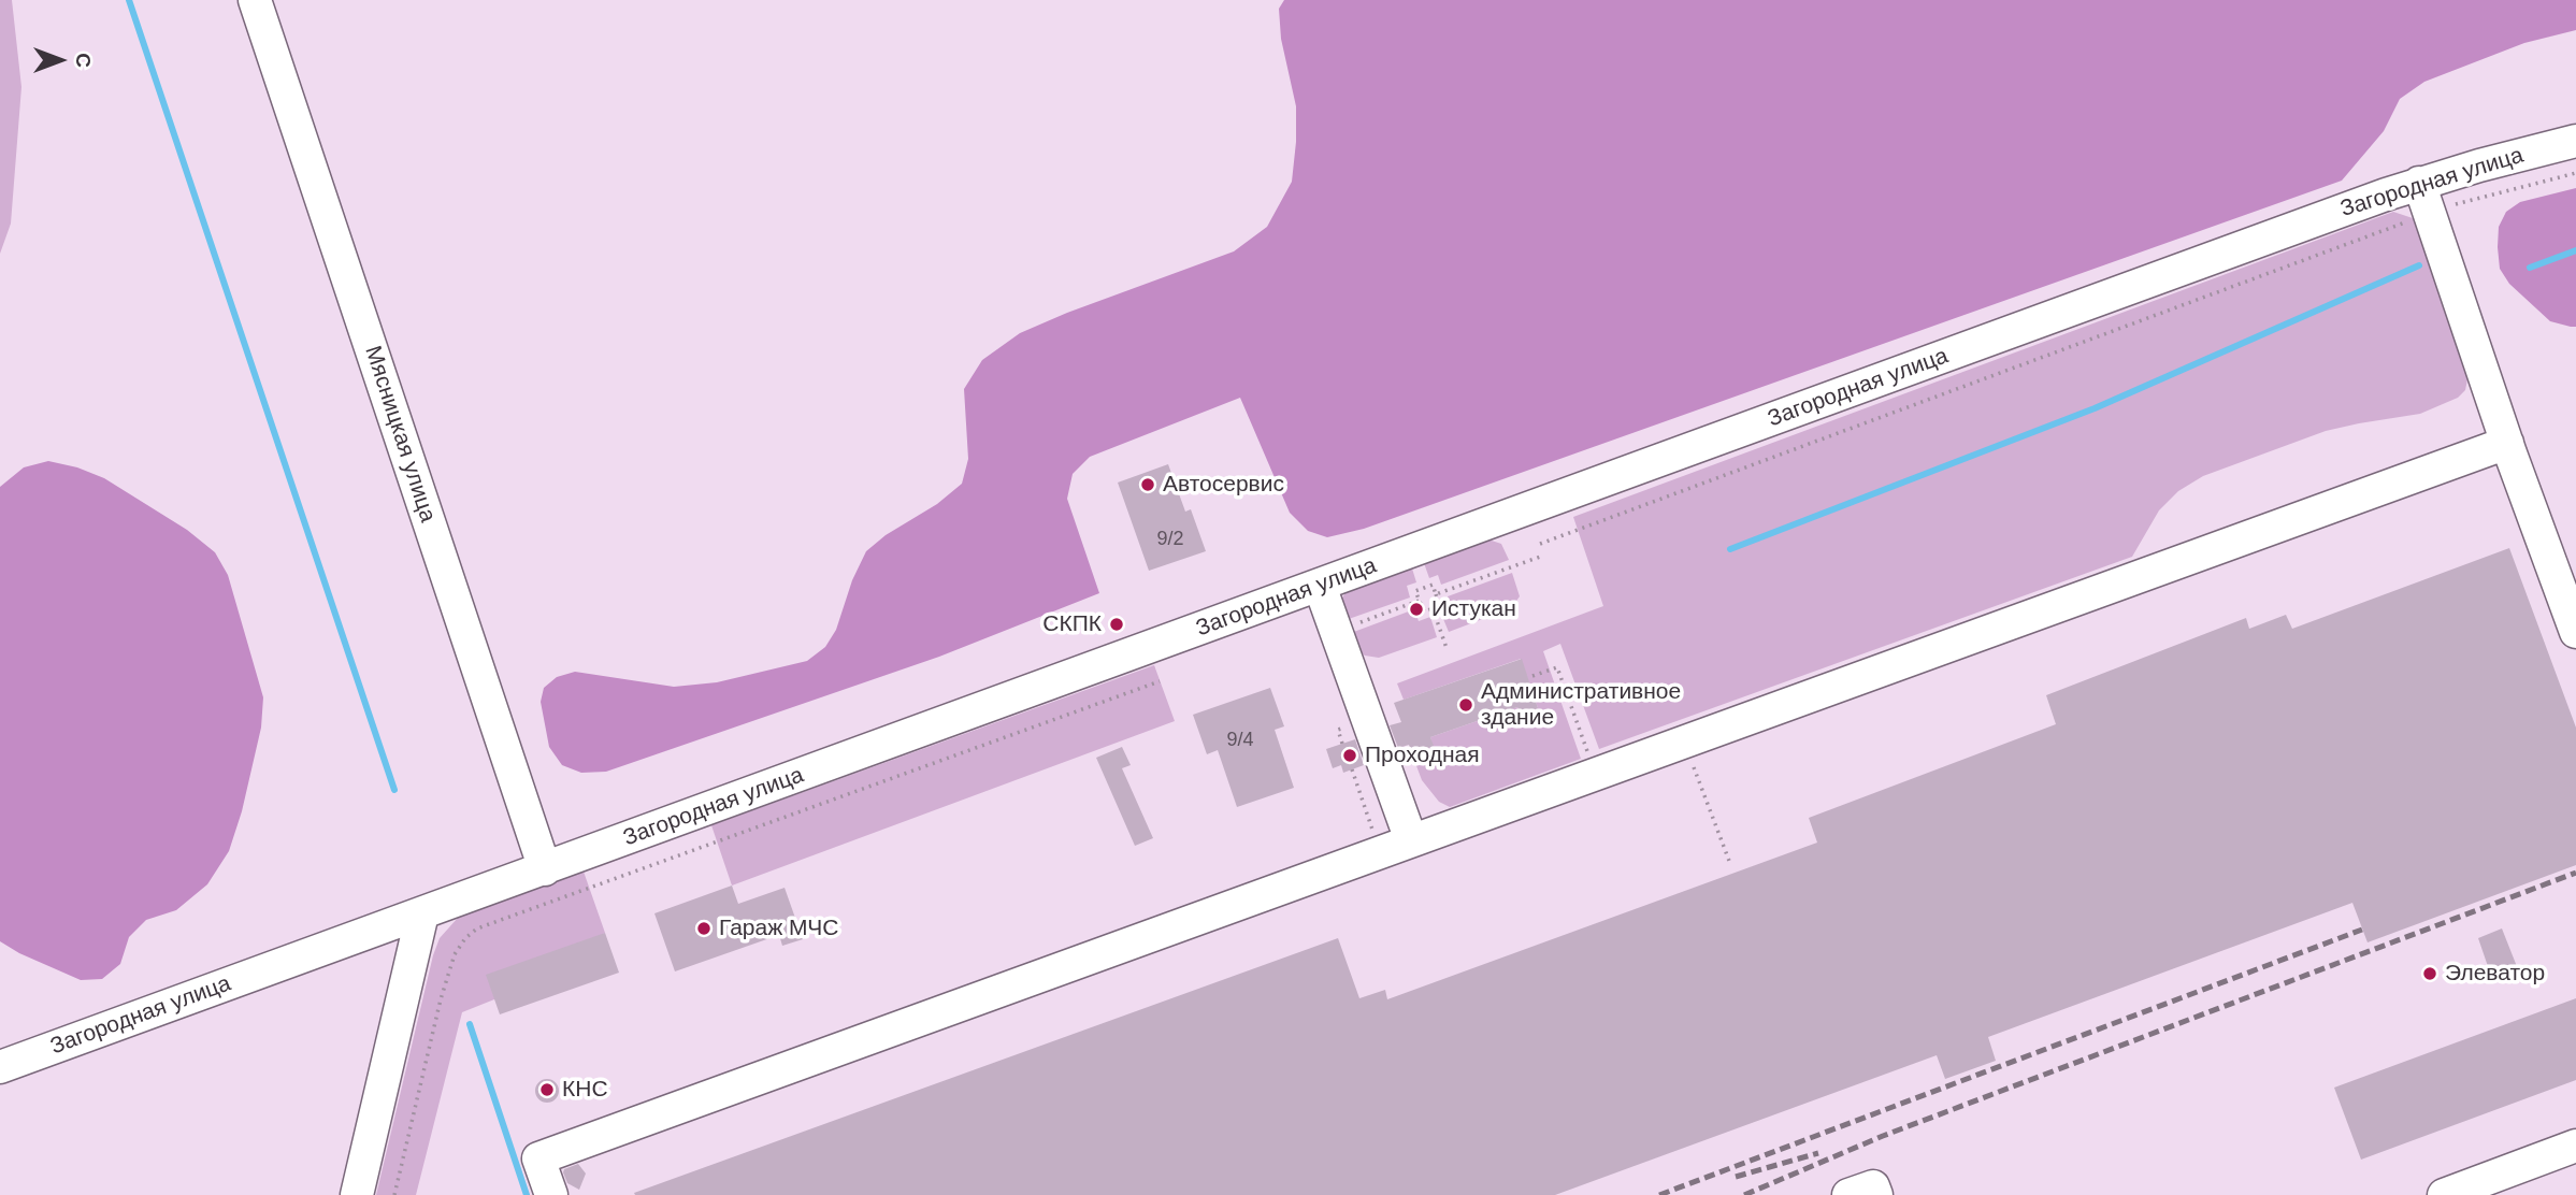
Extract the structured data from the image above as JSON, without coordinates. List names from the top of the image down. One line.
{"streets":{"street":["Загородная улица","Мясницкая улица"]},"crossings":[["Загородная улица","Мясницкая улица"]],"places":["Автосервис","Истукан","СКПК","Административное здание","Проходная","Гараж МЧС","Элеватор","КНС"],"house_numbers":["9/2","9/4"],"north":"right"}
